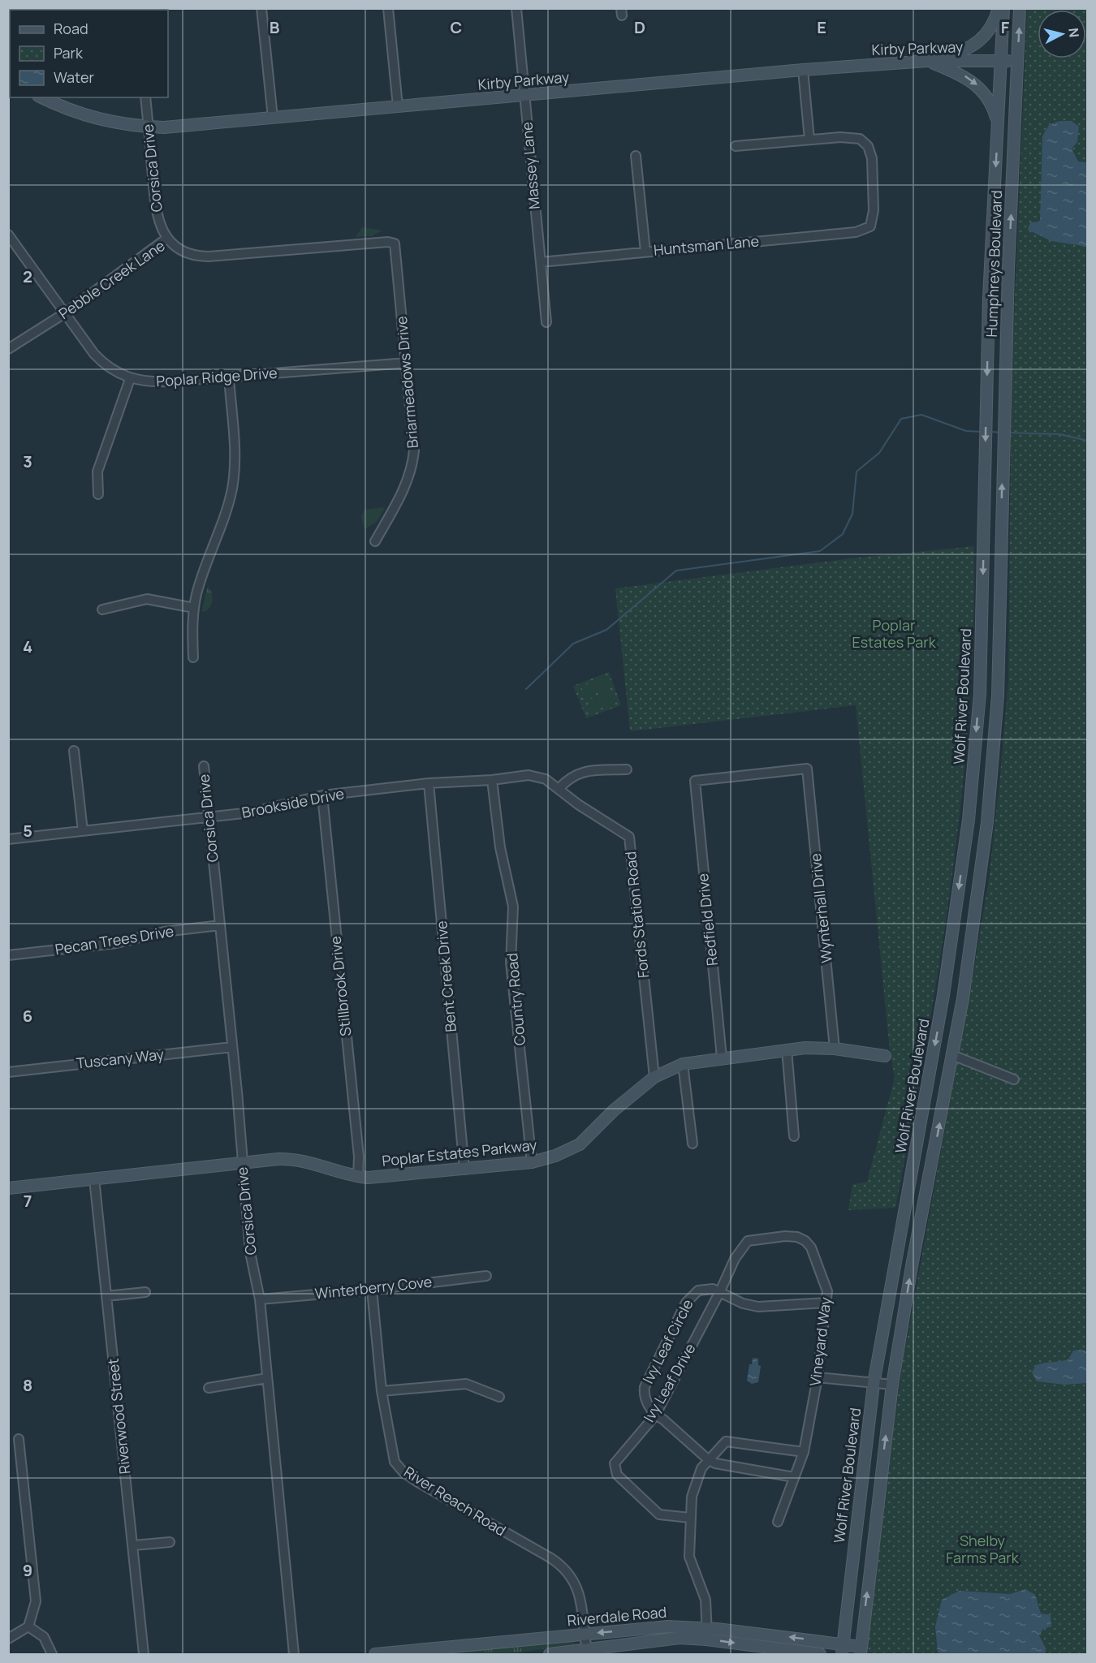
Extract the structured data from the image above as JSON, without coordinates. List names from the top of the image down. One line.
{"streets":{"main road":["Kirby Parkway","Humphreys Boulevard","Wolf River Boulevard","Poplar Estates Parkway","Riverdale Road"],"street":["Massey Lane","Corsica Drive","Huntsman Lane","Pebble Creek Lane","Poplar Ridge Drive","Briarmeadows Drive","Brookside Drive","Wynterhall Drive","Fords Station Road","Redfield Drive","Pecan Trees Drive","Bent Creek Drive","Stillbrook Drive","Country Road","Tuscany Way","Winterberry Cove","Ivy Leaf Circle","Vineyard Way","Ivy Leaf Drive","Riverwood Street","River Reach Road"]},"crossings":[["Kirby Parkway","Massey Lane"],["Kirby Parkway","Corsica Drive"],["Kirby Parkway","Humphreys Boulevard"],["Massey Lane","Huntsman Lane"],["Corsica Drive","Pebble Creek Lane"],["Corsica Drive","Brookside Drive"],["Corsica Drive","Pecan Trees Drive"],["Corsica Drive","Tuscany Way"],["Corsica Drive","Poplar Estates Parkway"],["Corsica Drive","Winterberry Cove"],["Humphreys Boulevard","Wolf River Boulevard"],["Pebble Creek Lane","Poplar Ridge Drive"],["Pebble Creek Lane","Briarmeadows Drive"],["Poplar Ridge Drive","Briarmeadows Drive"],["Wolf River Boulevard","Riverdale Road"],["Brookside Drive","Fords Station Road"],["Brookside Drive","Bent Creek Drive"],["Brookside Drive","Stillbrook Drive"],["Brookside Drive","Country Road"],["Wynterhall Drive","Redfield Drive"],["Wynterhall Drive","Poplar Estates Parkway"],["Fords Station Road","Poplar Estates Parkway"],["Redfield Drive","Poplar Estates Parkway"],["Bent Creek Drive","Poplar Estates Parkway"],["Stillbrook Drive","Poplar Estates Parkway"],["Country Road","Poplar Estates Parkway"],["Poplar Estates Parkway","Riverwood Street"],["Winterberry Cove","River Reach Road"],["Ivy Leaf Circle","Ivy Leaf Drive"],["Vineyard Way","Ivy Leaf Drive"],["River Reach Road","Riverdale Road"]],"parks":["Poplar Estates Park","Shelby Farms Park"],"legend":["Road","Park","Water"],"north":"right","grid":{"columns":["B","C","D","E","F"],"rows":["2","3","4","5","6","7","8","9"]}}
